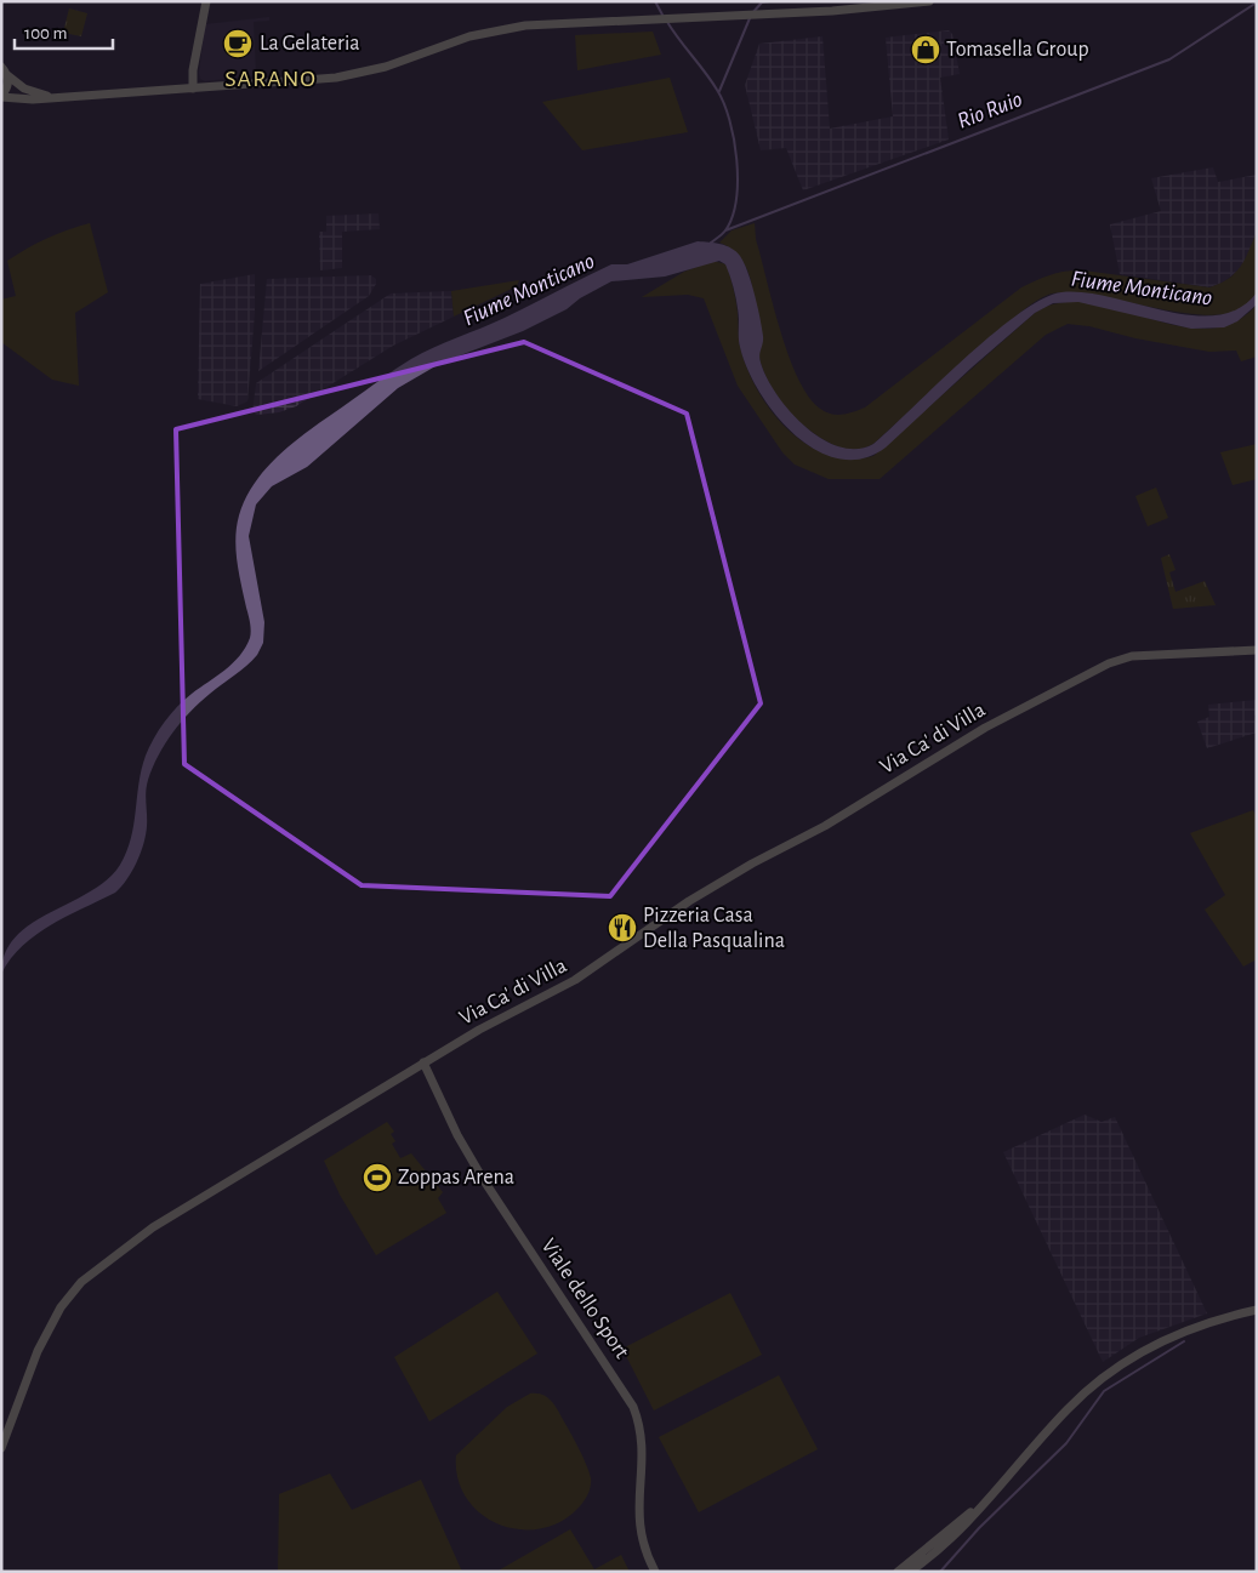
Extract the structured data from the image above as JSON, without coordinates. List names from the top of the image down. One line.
{"streets":{"street":["Via Ca' di Villa","Viale dello Sport"]},"crossings":[["Via Ca' di Villa","Viale dello Sport"]],"districts":["SARANO"],"water":["Rio Ruio","Fiume Monticano"],"places":{"cafe":["La Gelateria"],"shop":["Tomasella Group"],"restaurant":["Pizzeria Casa Della Pasqualina"],"sports":["Zoppas Arena"]},"scale_bar":"100 m"}
